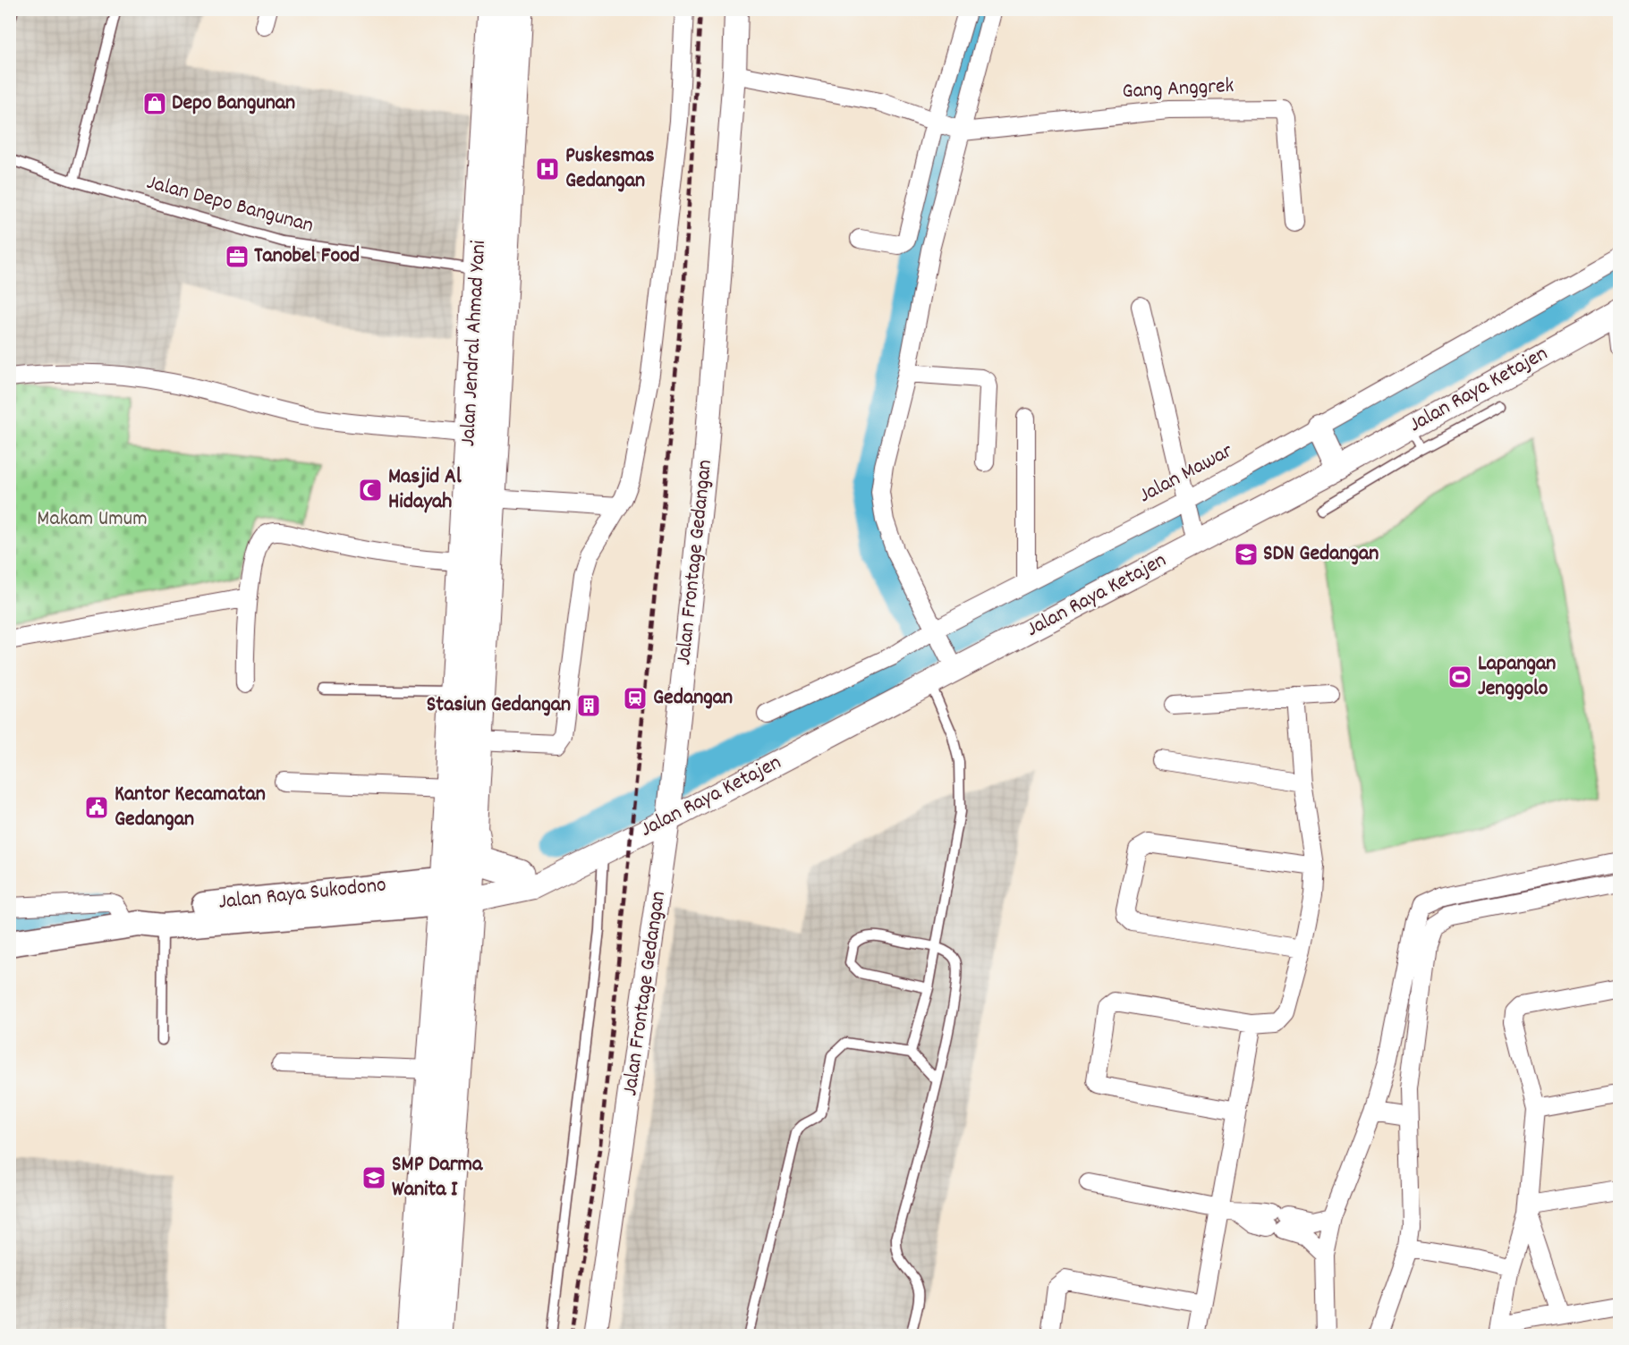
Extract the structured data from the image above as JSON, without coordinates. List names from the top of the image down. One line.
{"streets":{"highway":["Jalan Jendral Ahmad Yani"],"main road":["Jalan Raya Sukodono"],"street":["Gang Anggrek","Jalan Raya Ketajen","Jalan Mawar","Jalan Frontage Gedangan"],"lane":["Jalan Depo Bangunan"]},"crossings":[["Jalan Depo Bangunan","Jalan Jendral Ahmad Yani"],["Jalan Jendral Ahmad Yani","Jalan Raya Ketajen"],["Jalan Jendral Ahmad Yani","Jalan Raya Sukodono"],["Jalan Raya Ketajen","Jalan Frontage Gedangan"],["Jalan Raya Ketajen","Jalan Raya Sukodono"]],"parks":["Makam Umum"],"places":{"shop":["Depo Bangunan"],"hospital":["Puskesmas Gedangan"],"office":["Tanobel Food"],"mosque":["Masjid Al Hidayah"],"school or university":["SDN Gedangan","SMP Darma Wanita I"],"sports":["Lapangan Jenggolo"],"station":["Gedangan"],"building":["Stasiun Gedangan"],"public building":["Kantor Kecamatan Gedangan"]}}
